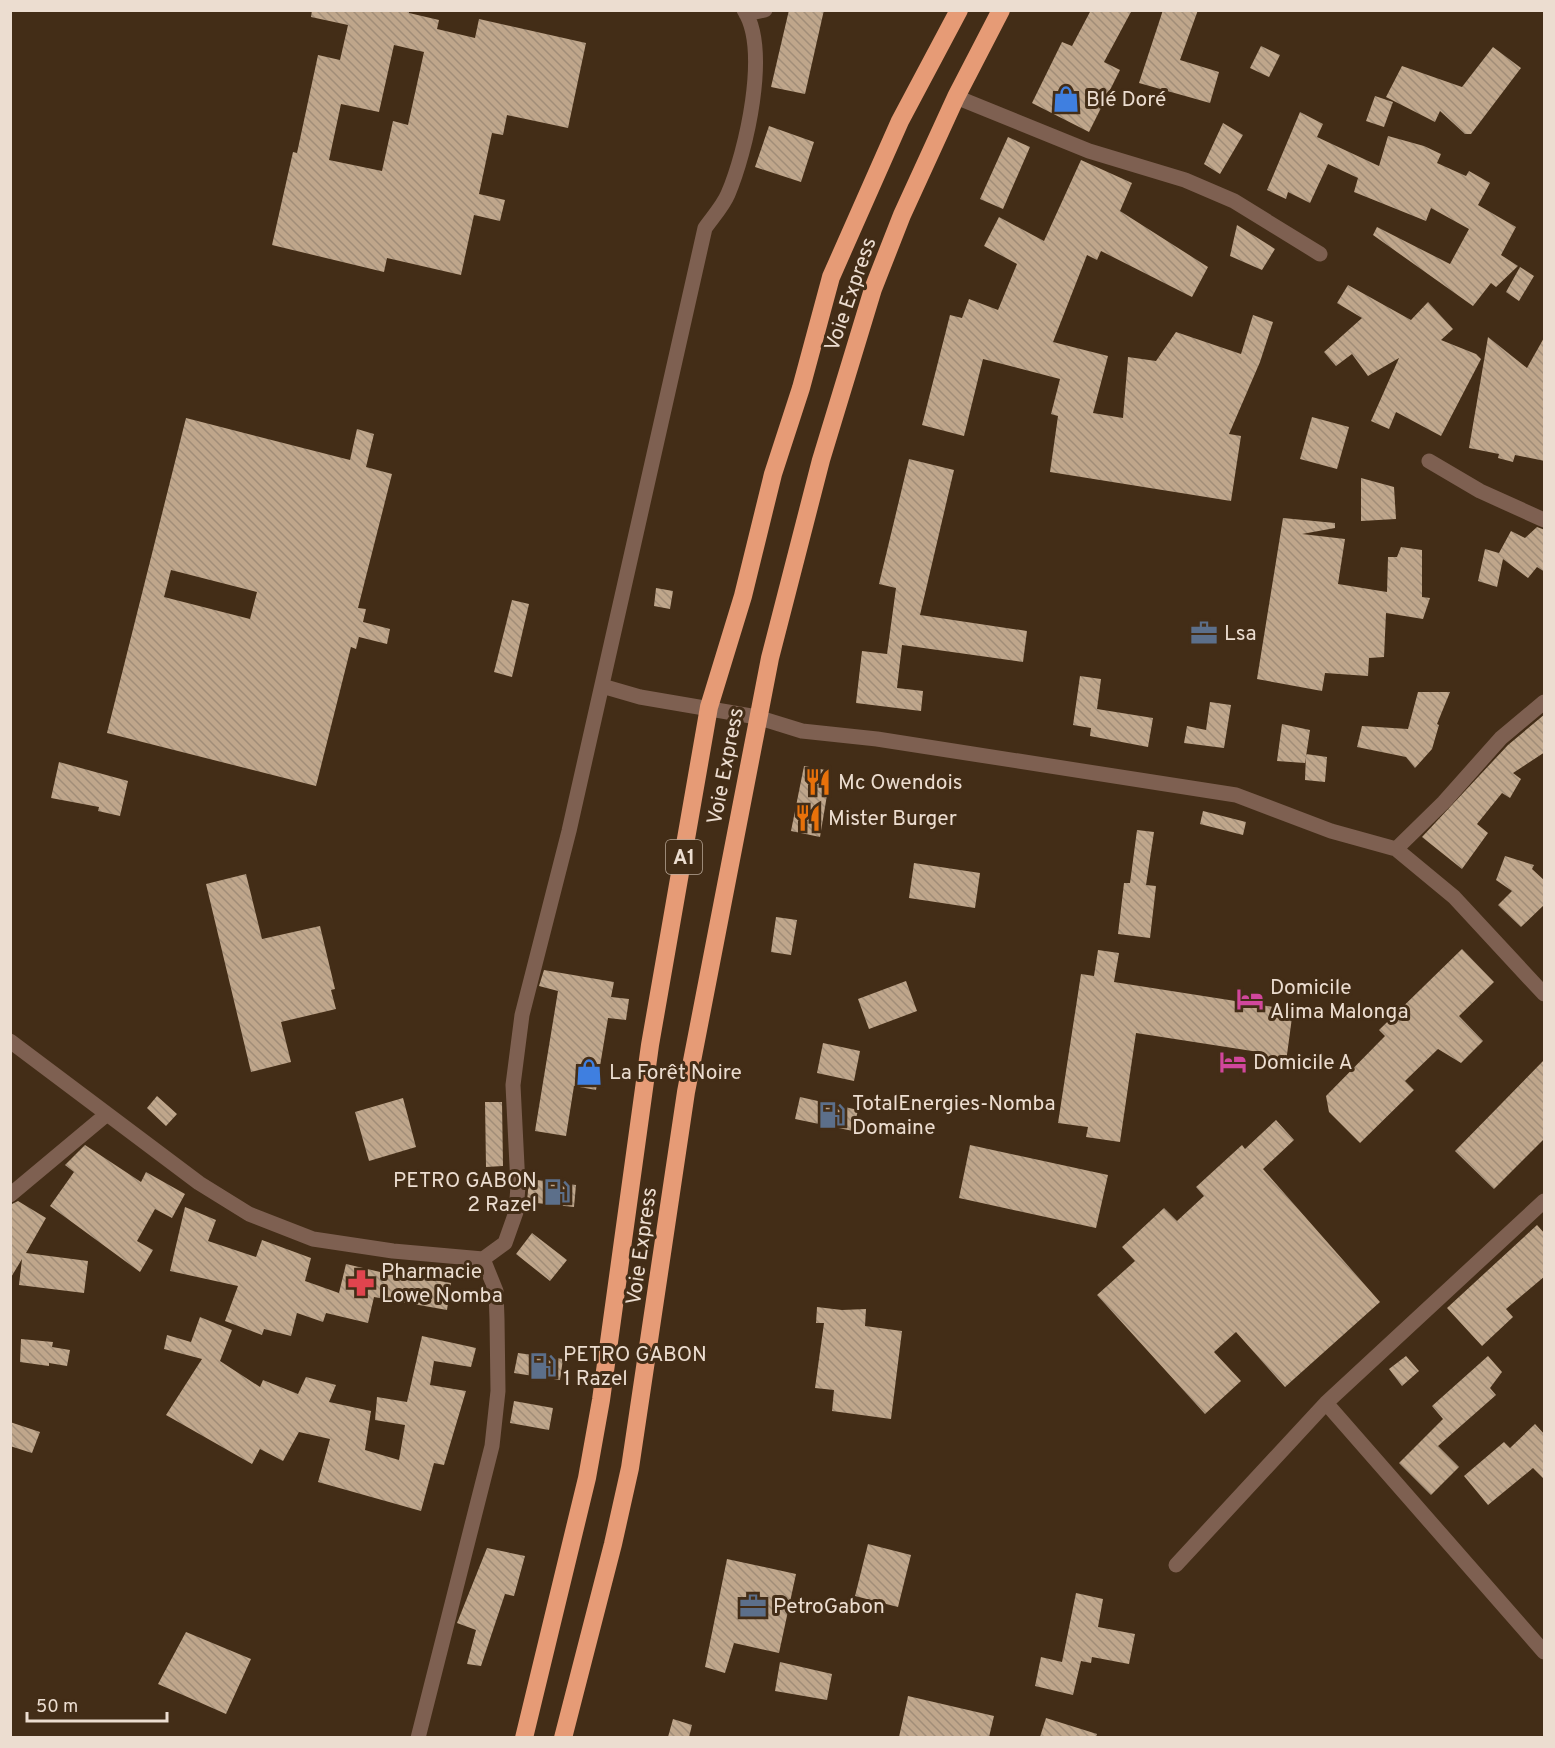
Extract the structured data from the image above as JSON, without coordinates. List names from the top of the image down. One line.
{"streets":{"highway":["Voie Express","A1"]},"places":{"shop":["Blé Doré","La Forêt Noire"],"office":["Lsa","PetroGabon"],"restaurant":["Mc Owendois","Mister Burger"],"hotel":["Domicile Alima Malonga","Domicile A"],"fuel station":["TotalEnergies-Nomba Domaine","PETRO GABON 2 Razel","PETRO GABON 1 Razel"],"pharmacy":["Pharmacie Lowe Nomba"]},"scale_bar":"50 m"}
